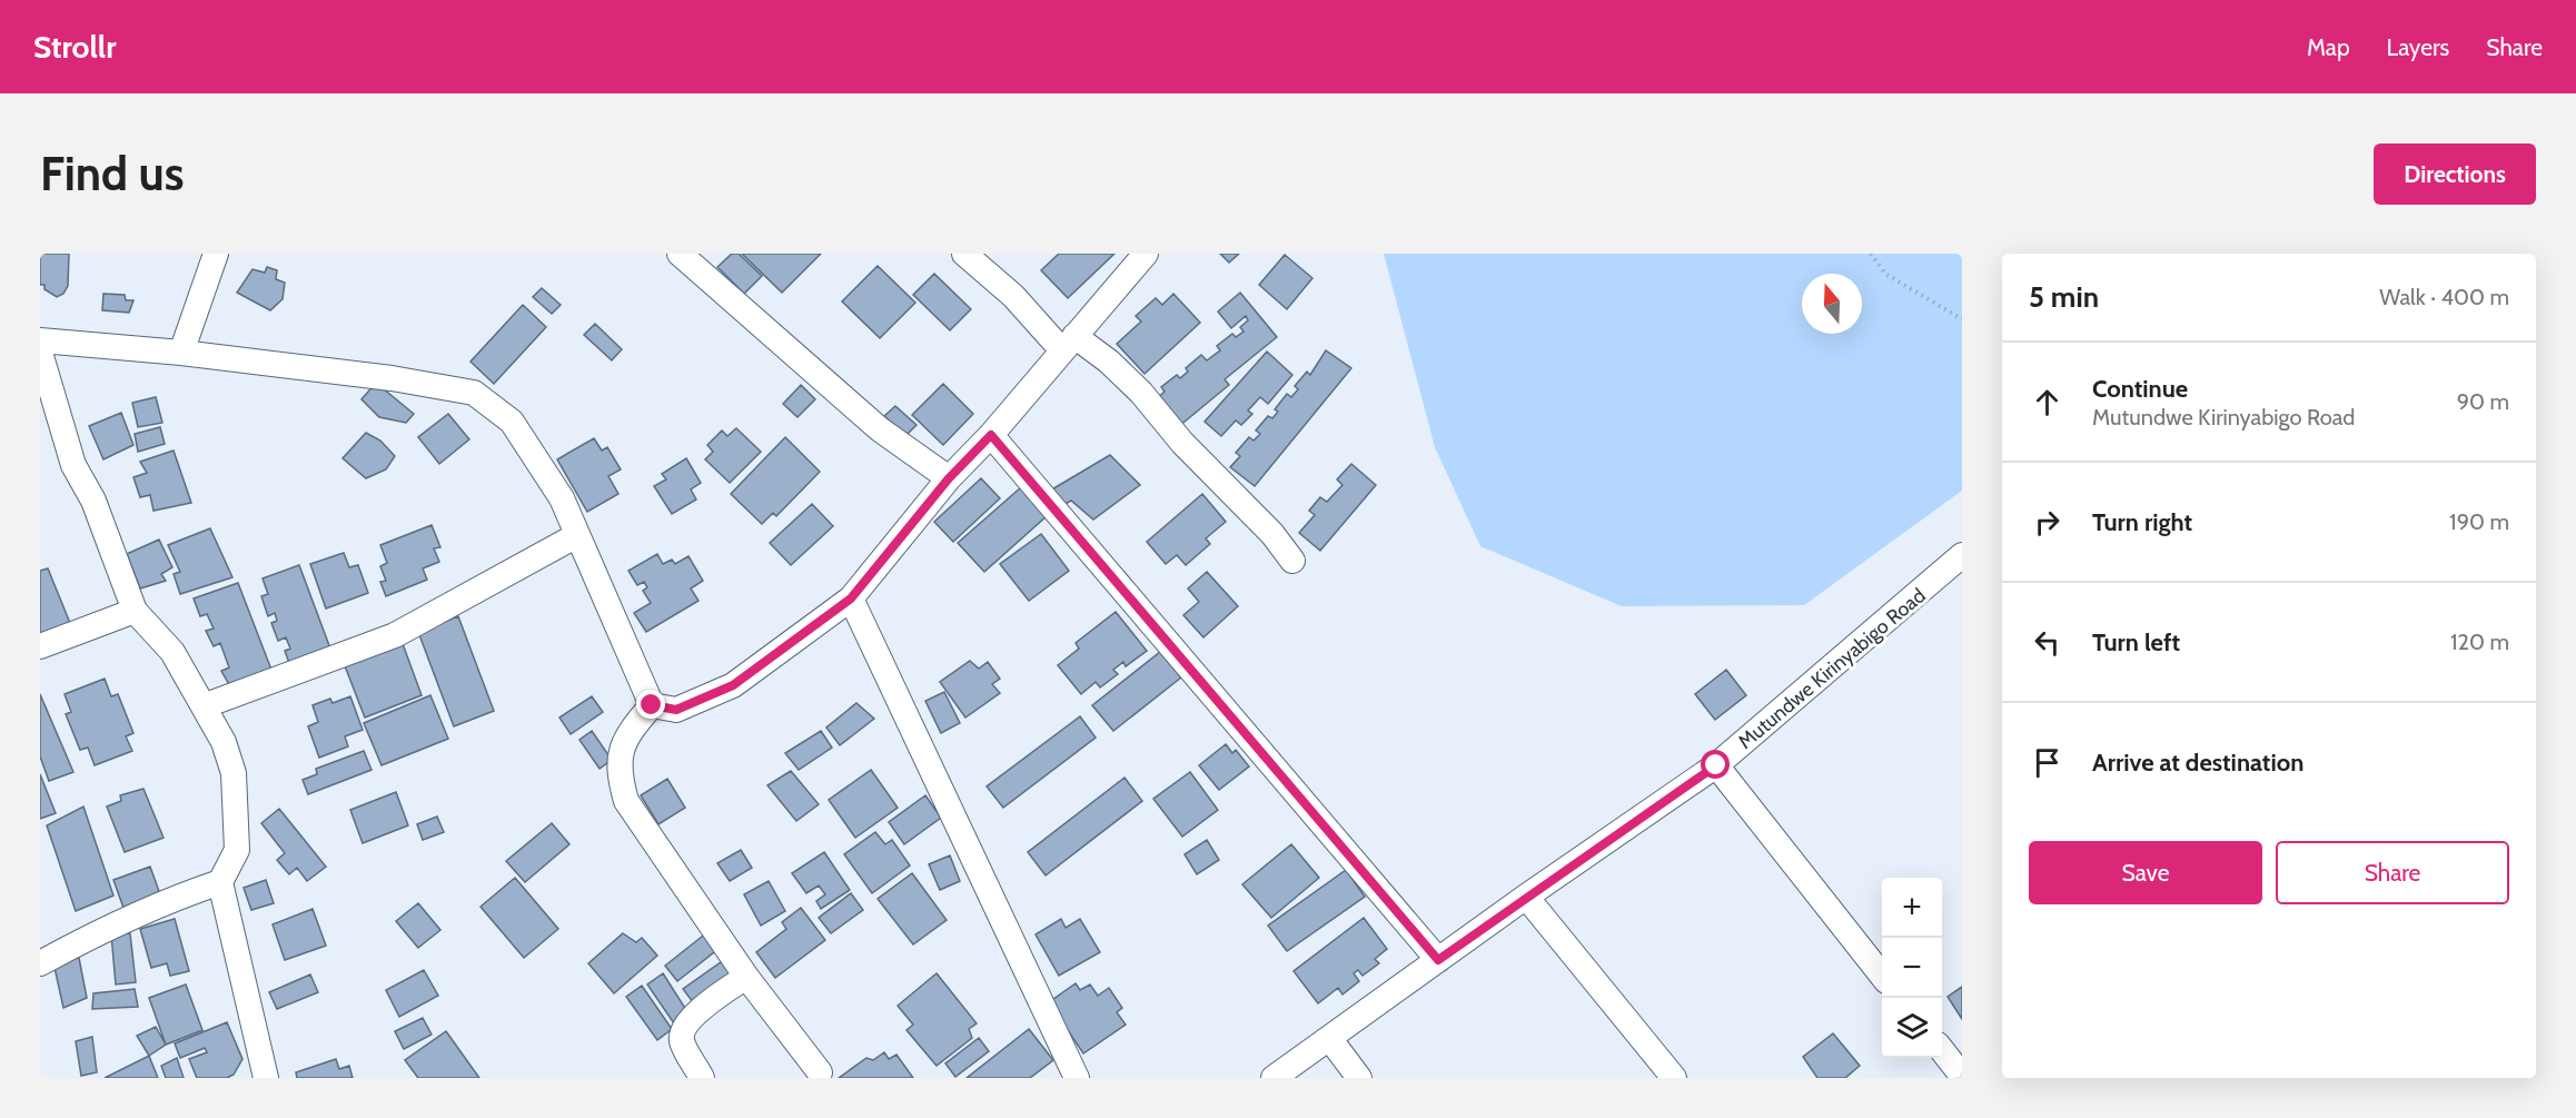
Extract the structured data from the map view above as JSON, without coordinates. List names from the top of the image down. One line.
{"streets":{"street":["Mutundwe Kirinyabigo Road"]},"north":"top","page":{"header":"Strollr","nav":["Map","Layers","Share"],"buttons":["Directions",["Save","Share"]],"title":"Find us","heading":["5 min","Walk · 400 m"],"list":[["Continue","Mutundwe Kirinyabigo Road","90 m"],["Turn right","190 m"],["Turn left","120 m"],"Arrive at destination"],"map_buttons":["+","−"]}}
